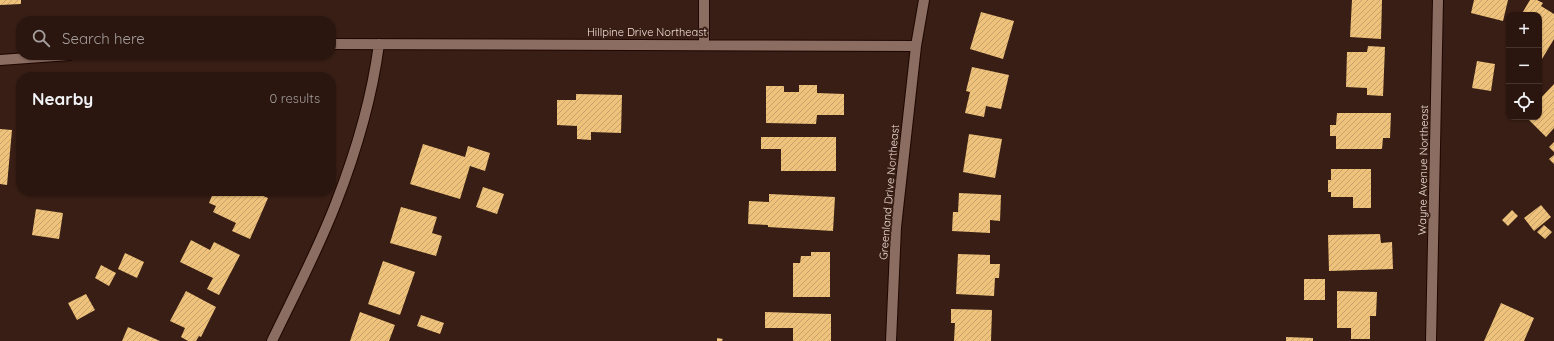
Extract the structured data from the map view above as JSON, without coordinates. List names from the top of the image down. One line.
{"streets":{"street":["Hillpine Drive Northeast","Wayne Avenue Northeast","Greenland Drive Northeast"]},"crossings":[["Hillpine Drive Northeast","Greenland Drive Northeast"]],"page":{"map_buttons":["+","−"],"search":"Search here","heading":["Nearby","0 results"]}}
